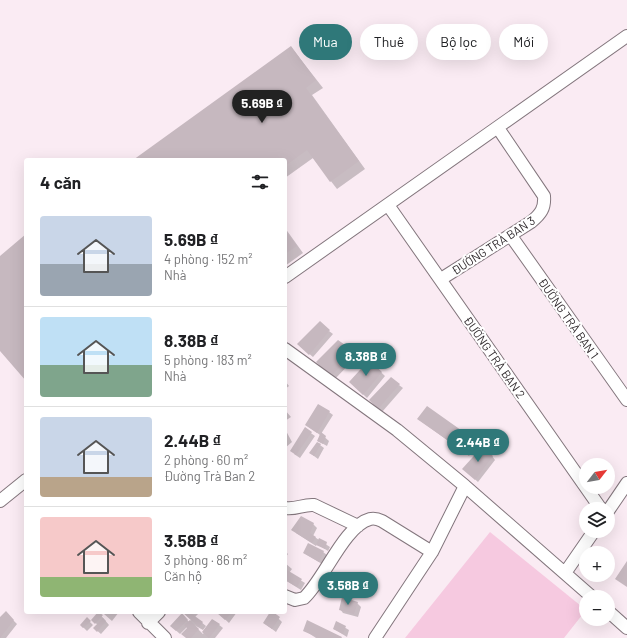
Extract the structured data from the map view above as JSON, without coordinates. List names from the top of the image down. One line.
{"streets":{"street":["ĐƯỜNG TRÀ BAN 3","ĐƯỜNG TRÀ BAN 1","ĐƯỜNG TRÀ BAN 2"]},"crossings":[["ĐƯỜNG TRÀ BAN 3","ĐƯỜNG TRÀ BAN 1"],["ĐƯỜNG TRÀ BAN 3","ĐƯỜNG TRÀ BAN 2"]],"north":"top right","page":{"chip":["Mua","Thuê","Bộ lọc","Mới"],"price":["5.69B ₫","8.38B ₫","2.44B ₫","3.58B ₫"],"heading":"4 căn","list":[{"name":"5.69B ₫","note":"4 phòng · 152 m² · Nhà"},{"name":"8.38B ₫","note":"5 phòng · 183 m² · Nhà"},{"name":"2.44B ₫","note":"2 phòng · 60 m² · Đường Trà Ban 2"},{"name":"3.58B ₫","note":"3 phòng · 86 m² · Căn hộ"}],"map_buttons":["+","−"]}}
